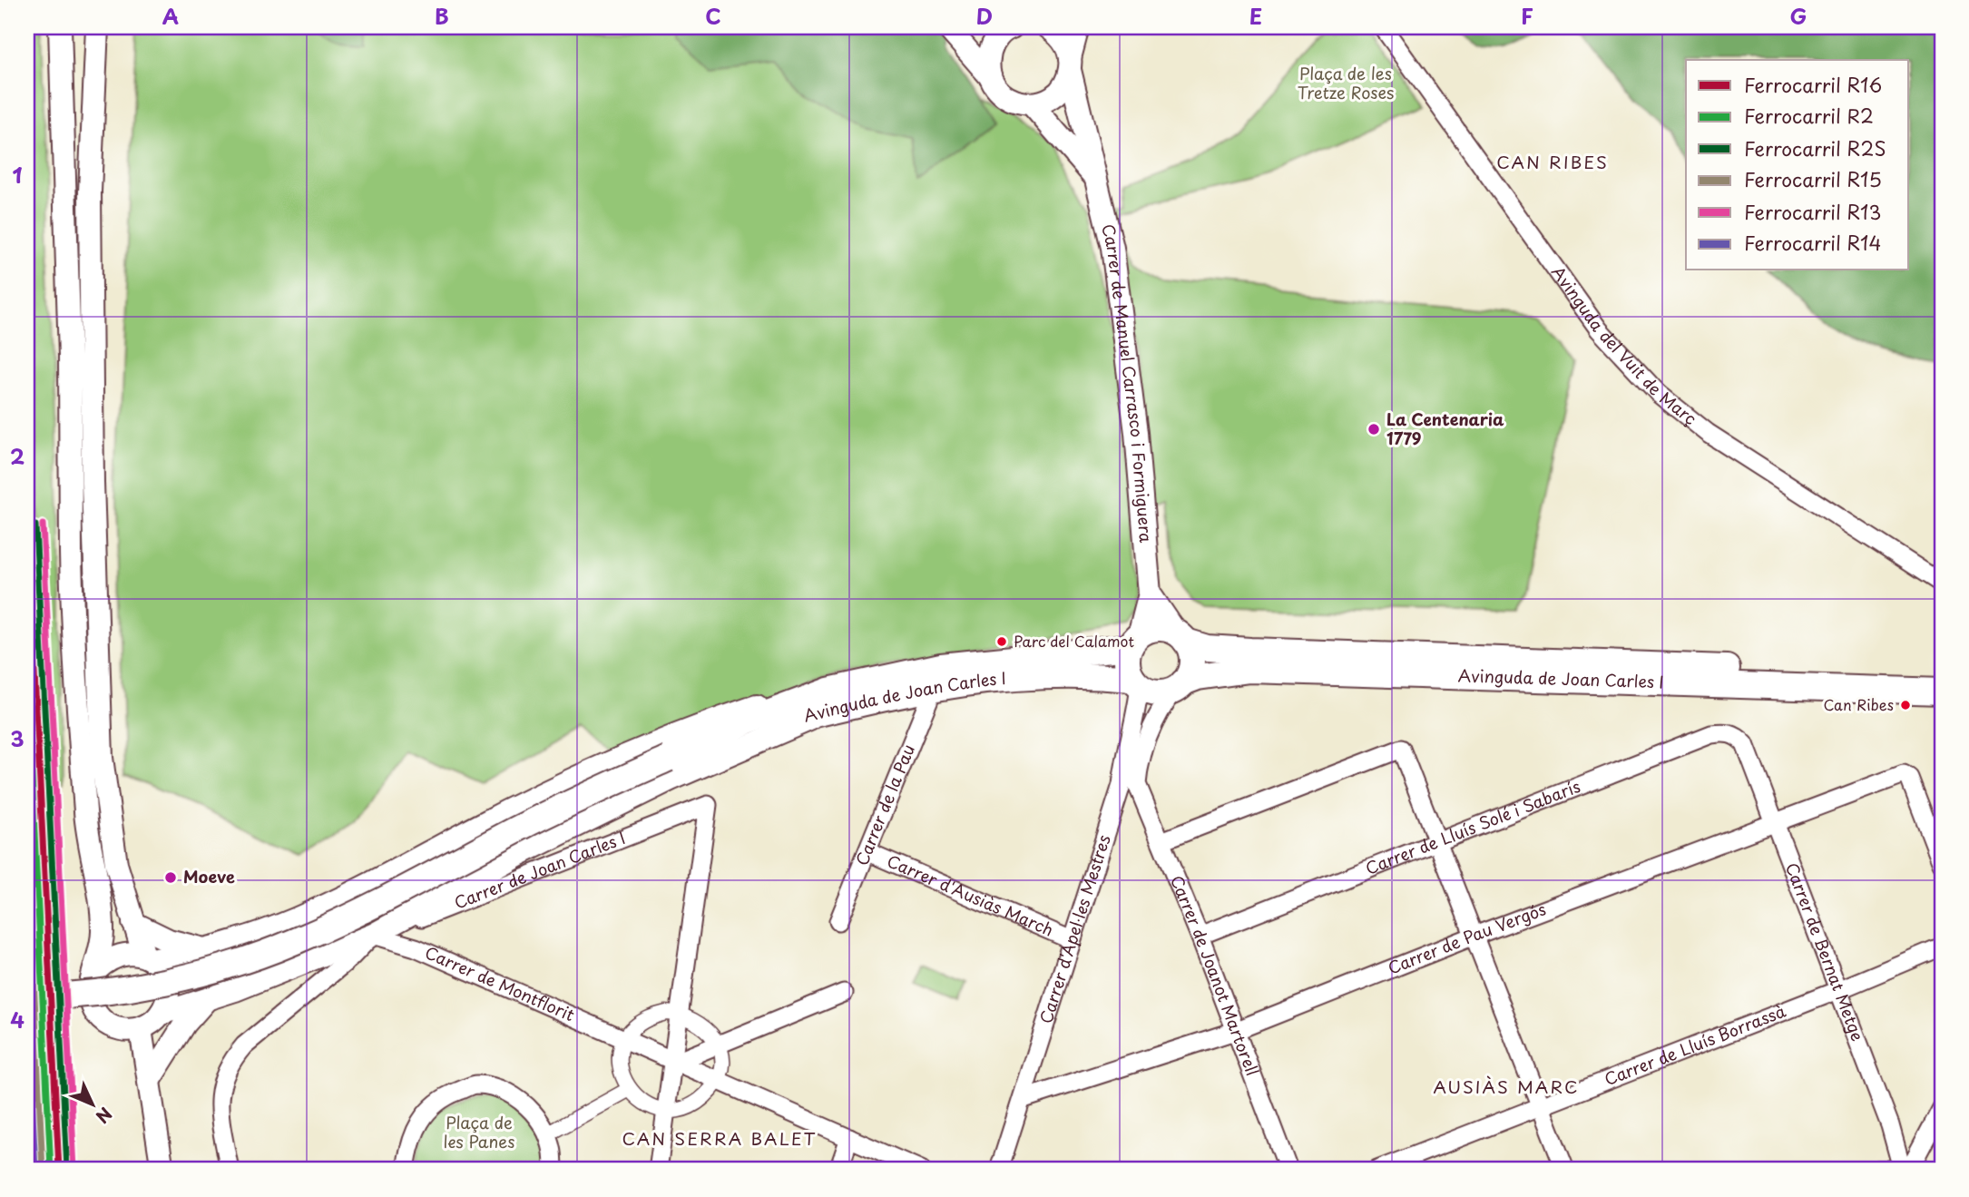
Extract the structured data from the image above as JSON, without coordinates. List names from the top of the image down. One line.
{"streets":{"main road":["Avinguda de Joan Carles I"],"street":["Avinguda del Vuit de Març","Carrer de Manuel Carrasco i Formiguera","Carrer de la Pau","Carrer de Lluís Solé i Sabarís","Carrer de Joan Carles I","Carrer d'Ausiàs March","Carrer d'Apel·les Mestres","Carrer de Pau Vergós","Carrer de Bernat Metge","Carrer de Joanot Martorell","Carrer de Montflorit","Carrer de Lluís Borrassà"]},"crossings":[["Carrer de Manuel Carrasco i Formiguera","Avinguda de Joan Carles I"],["Carrer de Manuel Carrasco i Formiguera","Carrer d'Apel·les Mestres"],["Avinguda de Joan Carles I","Carrer de la Pau"],["Avinguda de Joan Carles I","Carrer d'Apel·les Mestres"],["Carrer de la Pau","Carrer d'Ausiàs March"],["Carrer de Lluís Solé i Sabarís","Carrer de Bernat Metge"],["Carrer de Lluís Solé i Sabarís","Carrer de Joanot Martorell"],["Carrer de Joan Carles I","Carrer de Montflorit"],["Carrer d'Ausiàs March","Carrer d'Apel·les Mestres"],["Carrer d'Apel·les Mestres","Carrer de Pau Vergós"],["Carrer d'Apel·les Mestres","Carrer de Joanot Martorell"],["Carrer de Pau Vergós","Carrer de Bernat Metge"],["Carrer de Pau Vergós","Carrer de Joanot Martorell"],["Carrer de Bernat Metge","Carrer de Lluís Borrassà"]],"districts":["CAN RIBES","AUSIÀS MARC","CAN SERRA BALET"],"parks":["Plaça de les Tretze Roses","Plaça de les Panes"],"places":["La Centenaria 1779","Parc del Calamot","Can Ribes","Moeve"],"lines":["rail line R13","rail line R16","rail line R2S","rail line R2","rail line R15","rail line R14"],"legend":["Ferrocarril R16","Ferrocarril R2","Ferrocarril R2S","Ferrocarril R15","Ferrocarril R13","Ferrocarril R14"],"north":"bottom right","grid":{"columns":["A","B","C","D","E","F","G"],"rows":["1","2","3","4"]}}
